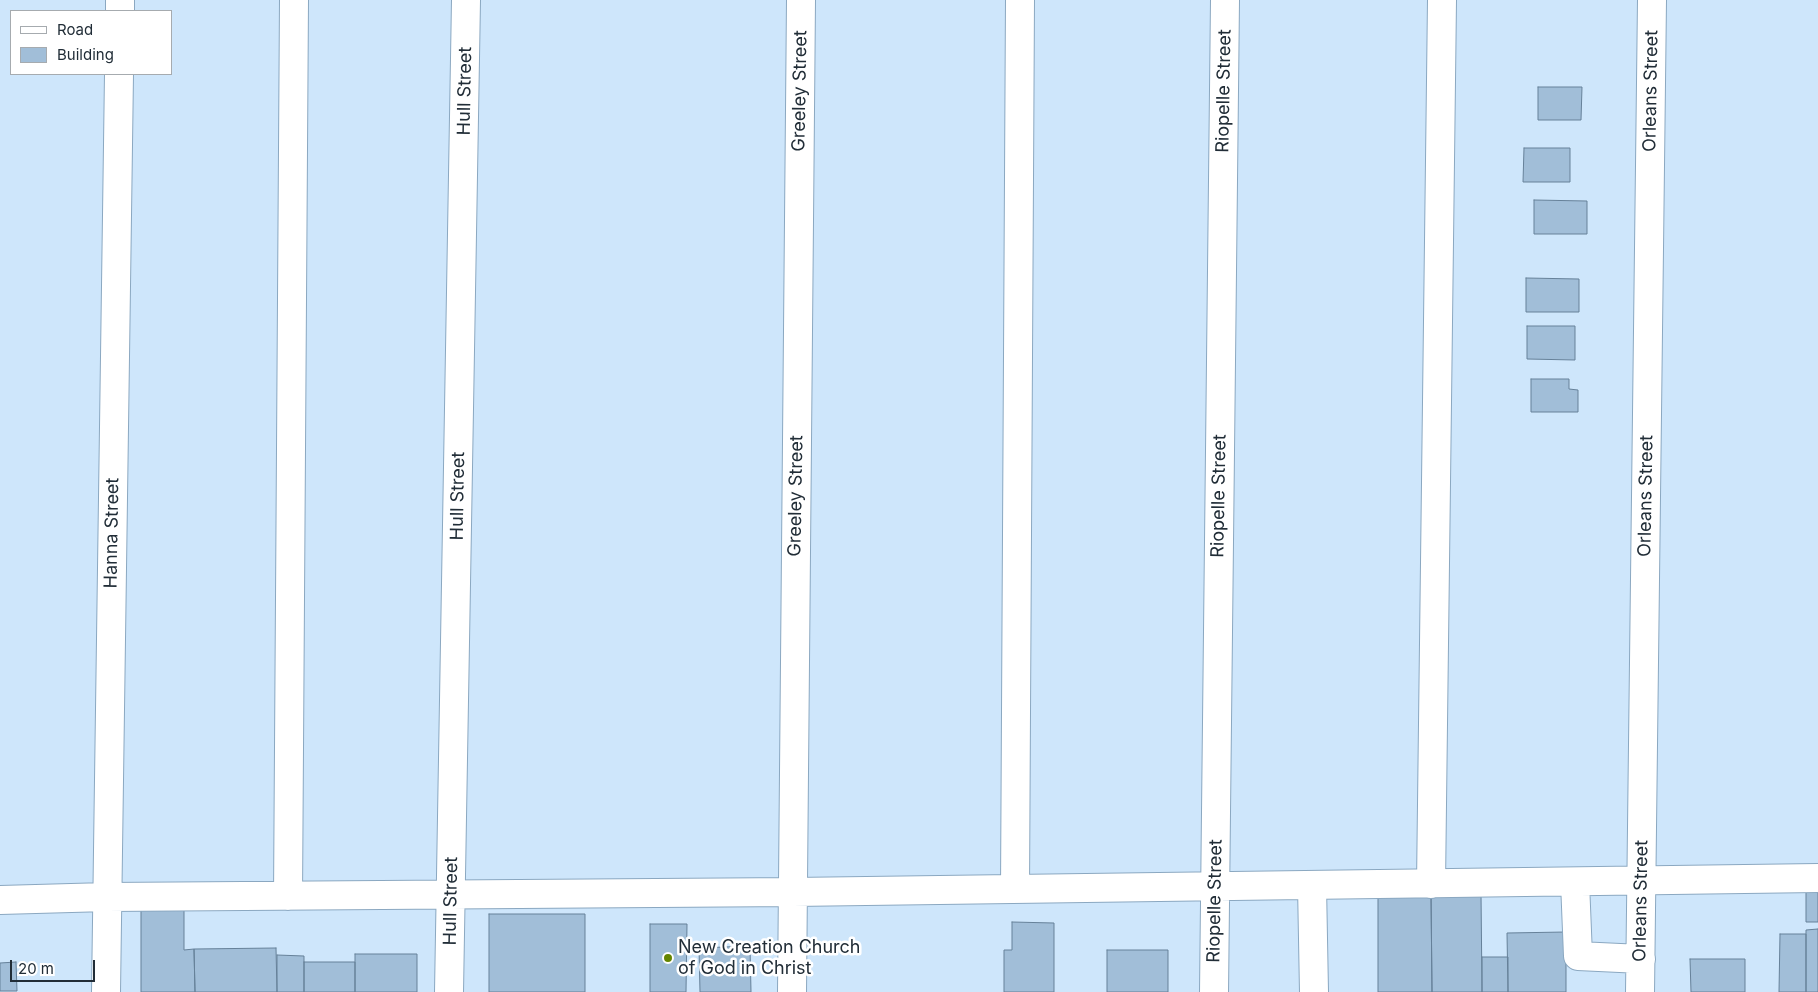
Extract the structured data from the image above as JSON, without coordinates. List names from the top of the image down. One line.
{"streets":{"street":["Hull Street","Greeley Street","Riopelle Street","Orleans Street","Hanna Street"]},"places":["New Creation Church of God in Christ"],"legend":["Road","Building"],"scale_bar":"20 m"}
